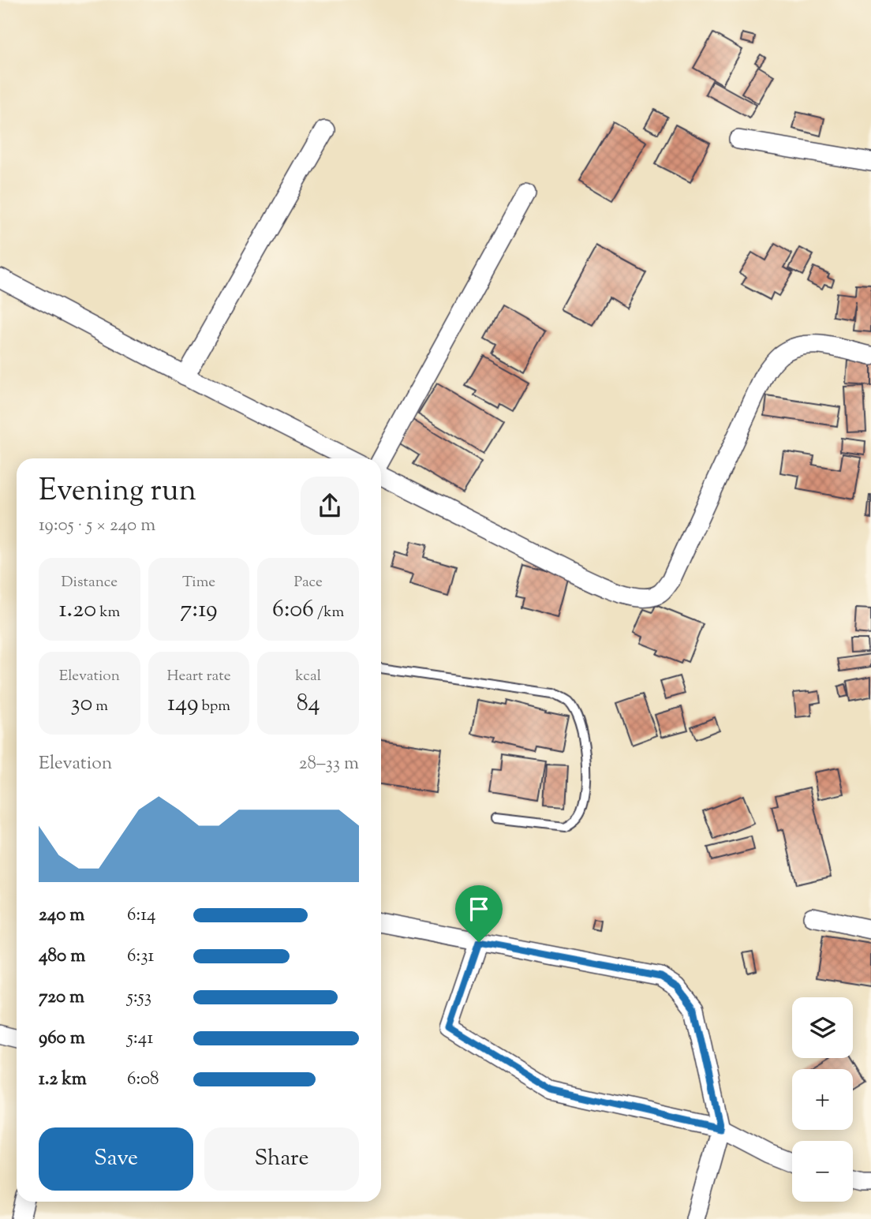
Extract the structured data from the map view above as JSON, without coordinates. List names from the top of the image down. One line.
{"page":{"heading":["Evening run","19:05 · 5 × 240 m"],"stats":[["Distance","1.20 km"],["Time","7:19"],["Pace","6:06 /km"],["Elevation","30 m"],["Heart rate","149 bpm"],["kcal","84"]],"chart":["Elevation","28–33 m"],"list":[{"name":"240 m","note":"6:14"},{"name":"480 m","note":"6:31"},{"name":"720 m","note":"5:53"},{"name":"960 m","note":"5:41"},{"name":"1.2 km","note":"6:08"}],"map_buttons":["+","−"],"buttons":["Save","Share"]}}
